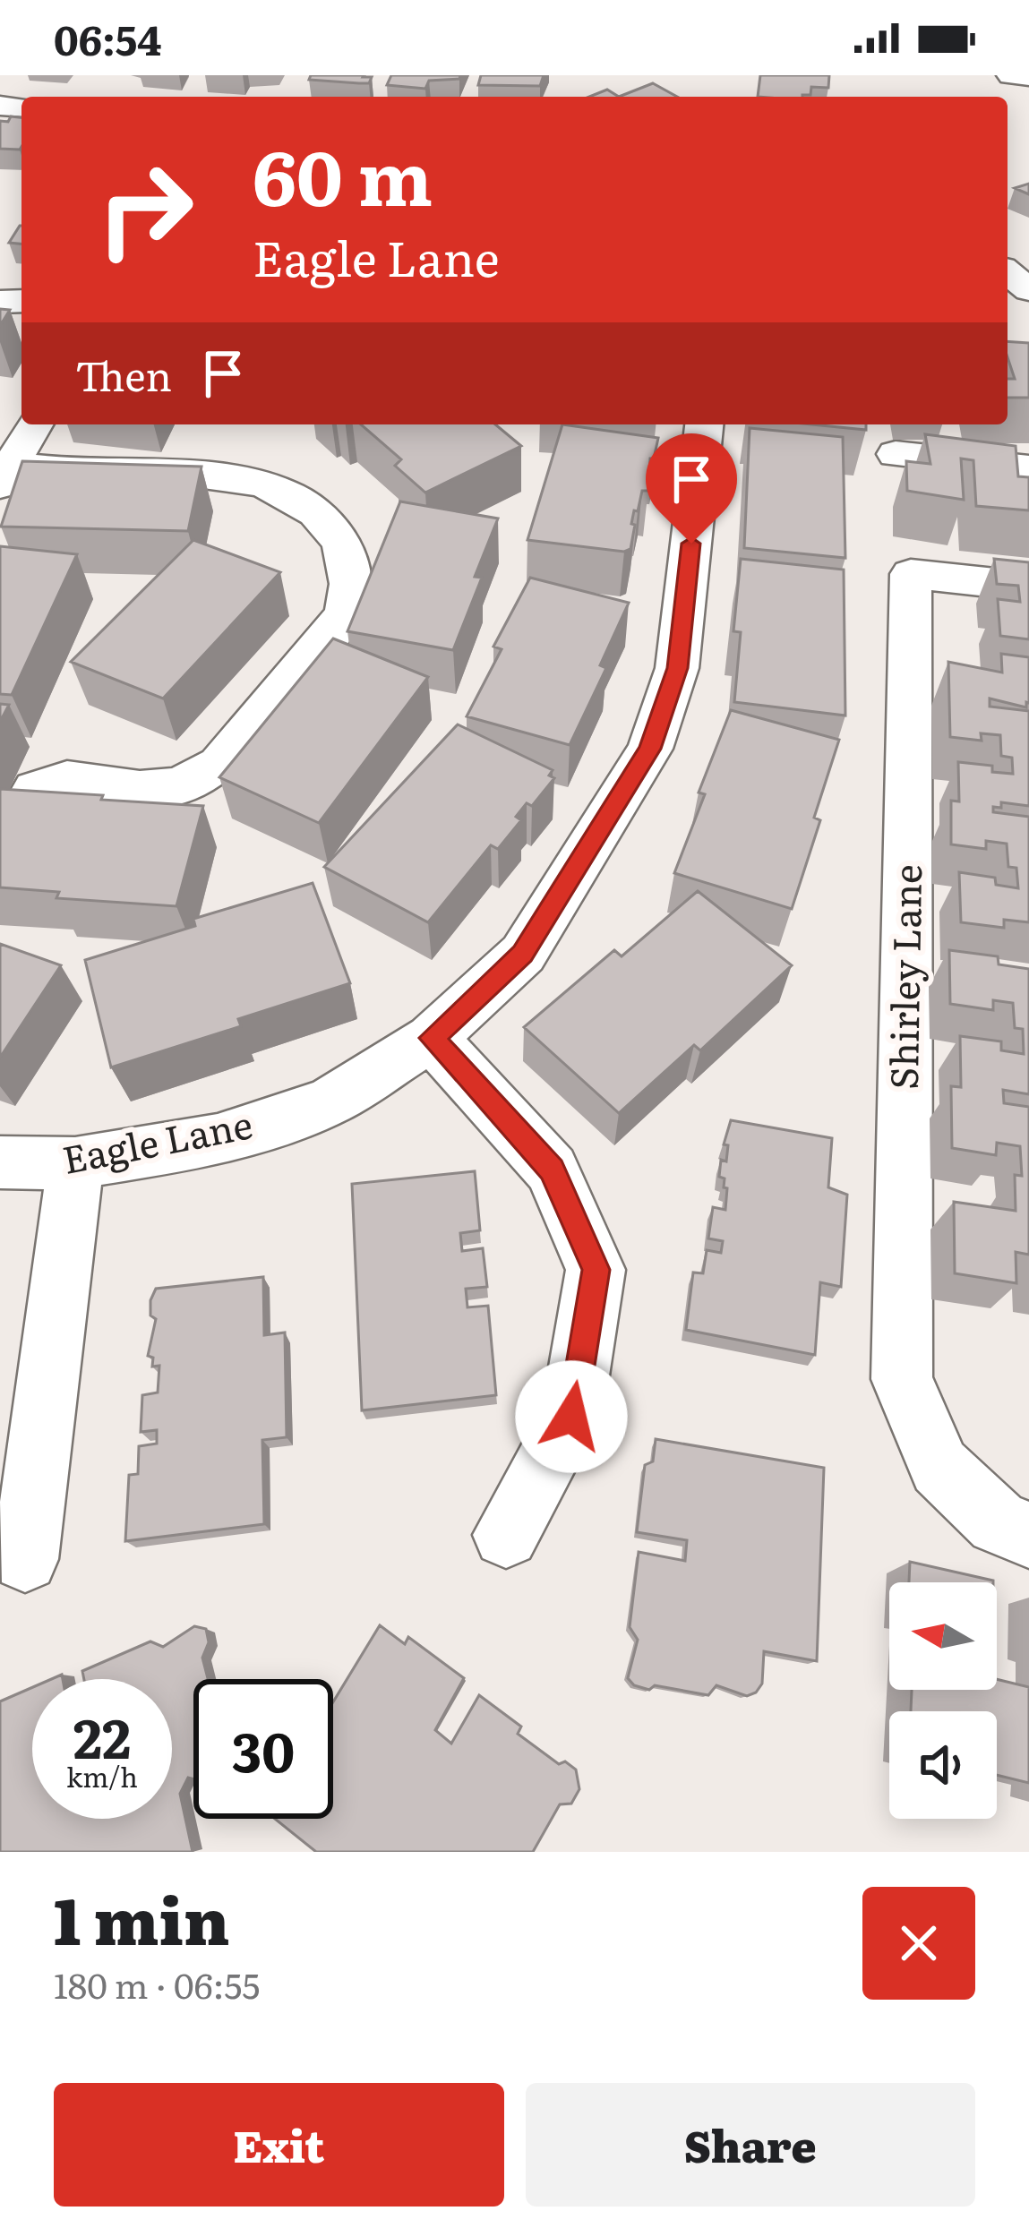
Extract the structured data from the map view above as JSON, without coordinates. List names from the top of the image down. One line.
{"streets":{"street":["Shirley Lane","Eagle Lane"]},"north":"left","page":{"status":"06:54","turn":["60 m","Eagle Lane"],"then":"Then","speed":"22 km/h","limit":"30","heading":["1 min","180 m · 06:55"],"buttons":["Exit","Share"]}}
